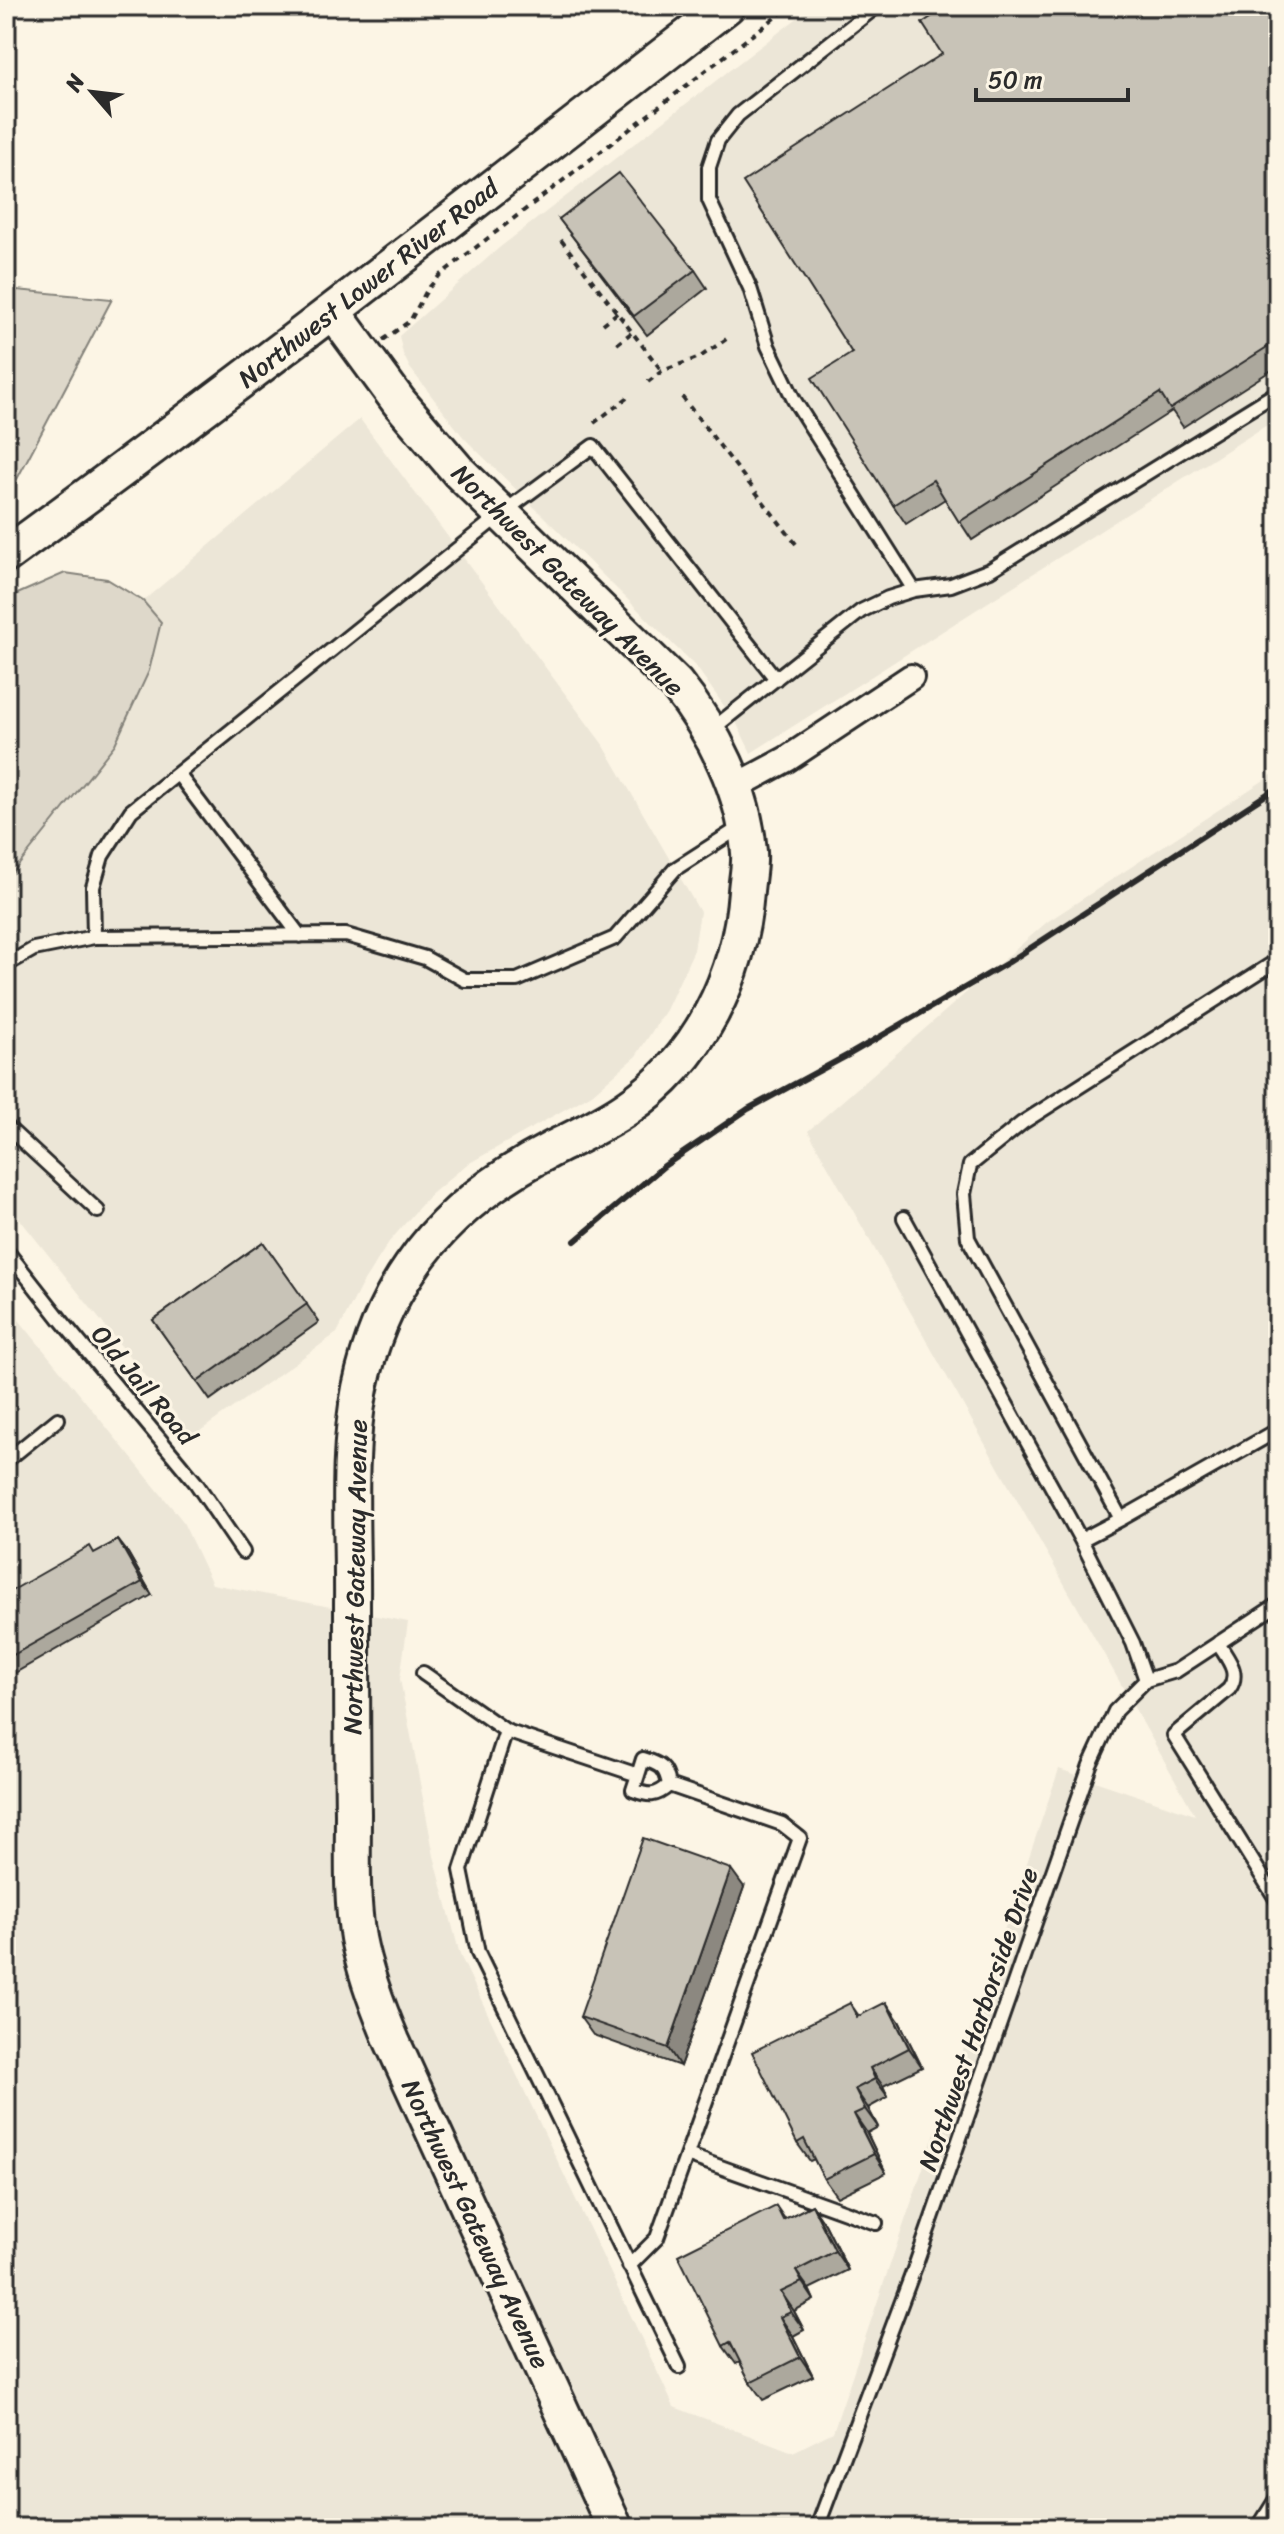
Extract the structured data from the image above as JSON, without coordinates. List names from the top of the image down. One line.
{"streets":{"street":["Northwest Lower River Road","Northwest Gateway Avenue"],"lane":["Old Jail Road","Northwest Harborside Drive"]},"crossings":[["Northwest Lower River Road","Northwest Gateway Avenue"]],"scale_bar":"50 m","north":"top left"}
